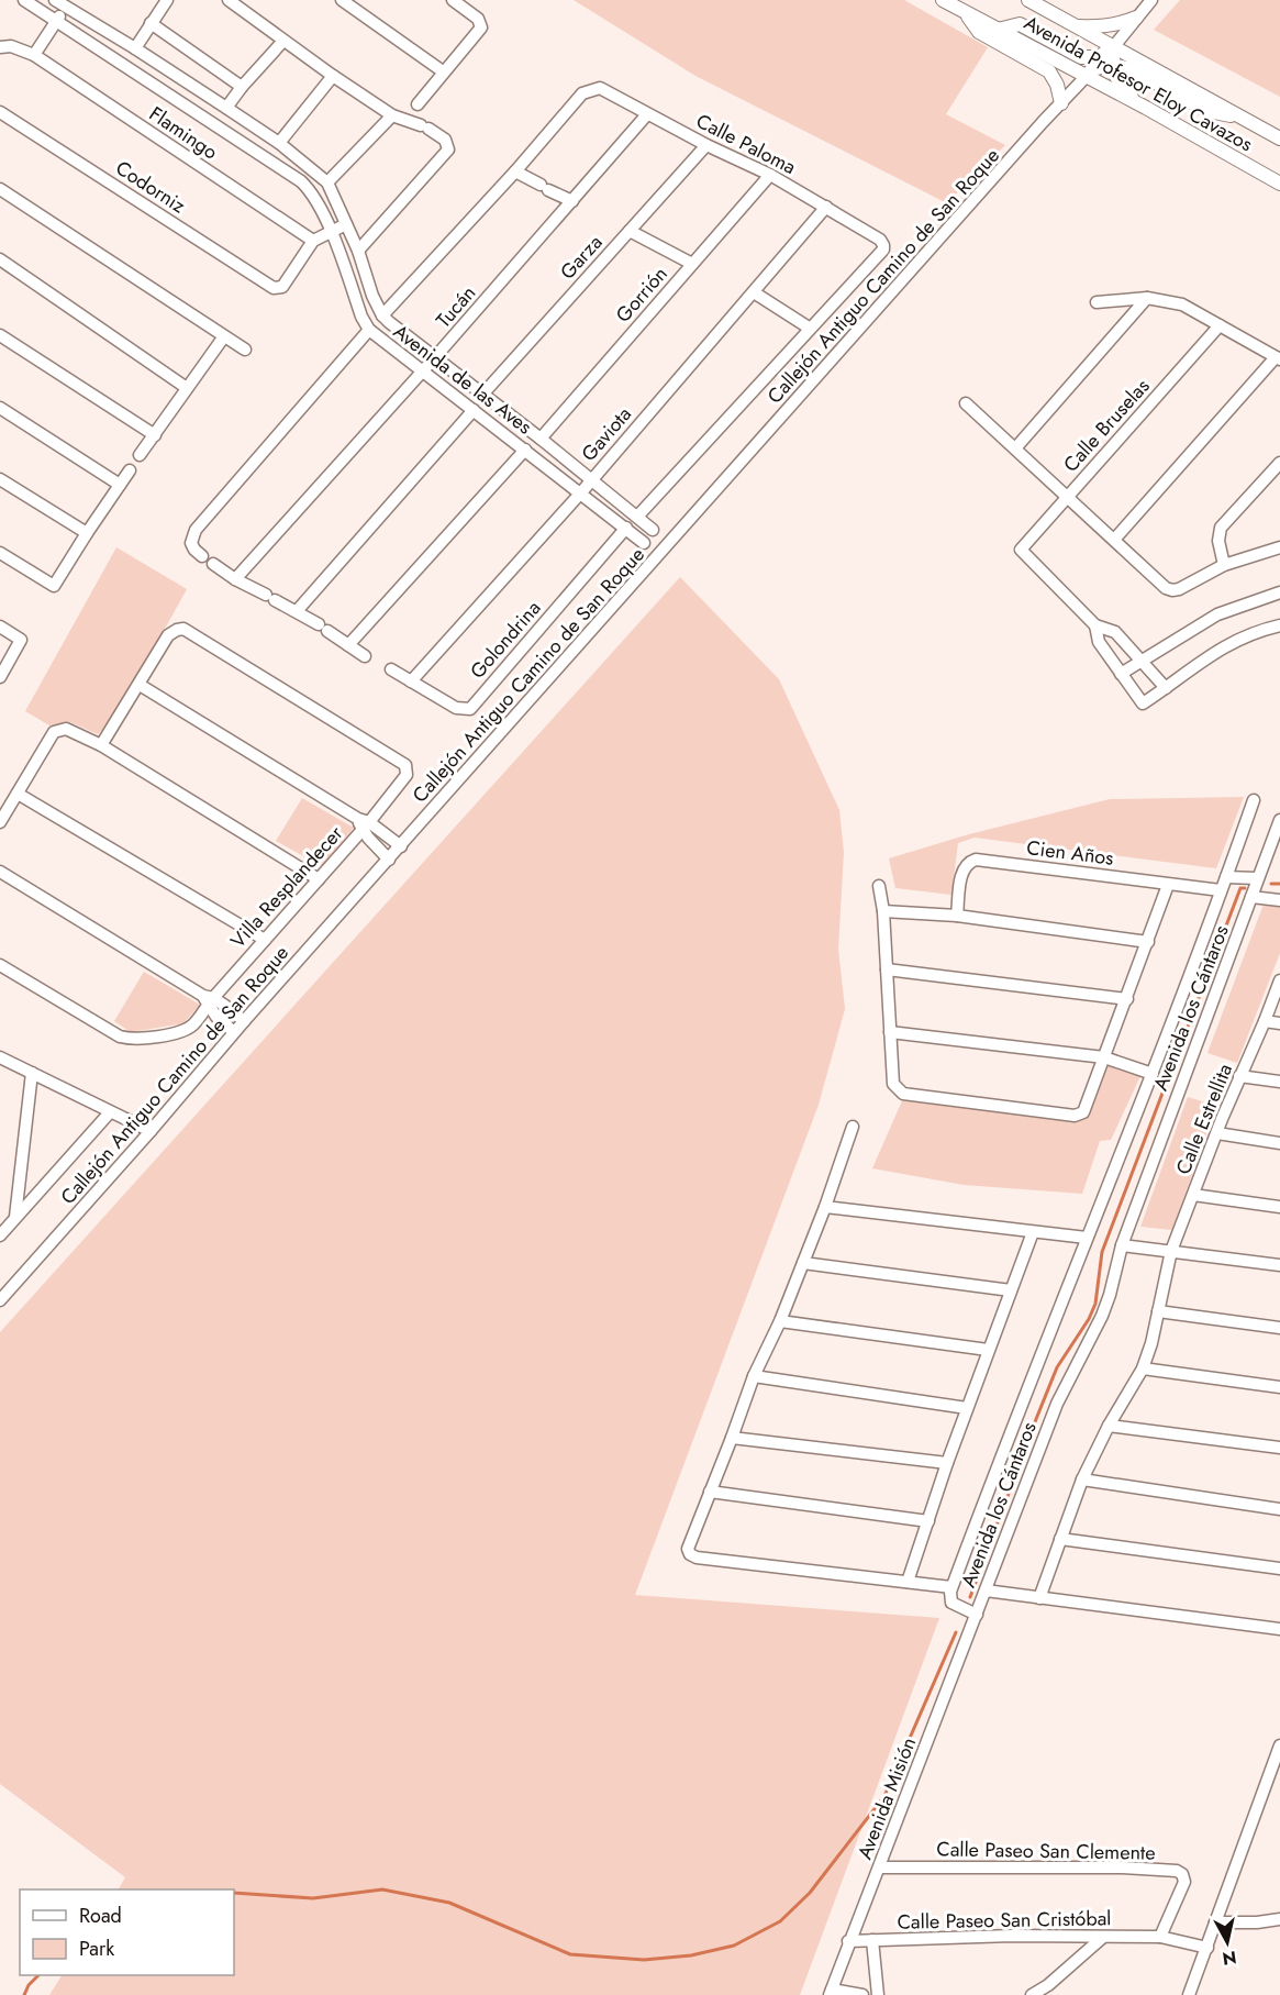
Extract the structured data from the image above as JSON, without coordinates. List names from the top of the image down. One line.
{"streets":{"main road":["Avenida Profesor Eloy Cavazos"],"street":["Flamingo","Calle Paloma","Codorniz","Garza","Callejón Antiguo Camino de San Roque","Gorrión","Tucán","Avenida de las Aves","Calle Bruselas","Gaviota","Golondrina","Cien Años","Villa Resplandecer","Avenida los Cántaros","Calle Estrellita","Avenida Misión","Calle Paseo San Clemente","Calle Paseo San Cristóbal"]},"crossings":[["Avenida Profesor Eloy Cavazos","Callejón Antiguo Camino de San Roque"],["Flamingo","Codorniz"],["Calle Paloma","Garza"],["Calle Paloma","Gorrión"],["Calle Paloma","Tucán"],["Calle Paloma","Gaviota"],["Garza","Avenida de las Aves"],["Gorrión","Avenida de las Aves"],["Tucán","Avenida de las Aves"],["Avenida de las Aves","Gaviota"],["Avenida de las Aves","Golondrina"],["Gaviota","Golondrina"],["Cien Años","Avenida los Cántaros"],["Avenida los Cántaros","Avenida Misión"],["Avenida Misión","Calle Paseo San Clemente"],["Avenida Misión","Calle Paseo San Cristóbal"],["Calle Paseo San Clemente","Calle Paseo San Cristóbal"]],"legend":["Road","Park"],"north":"bottom"}
